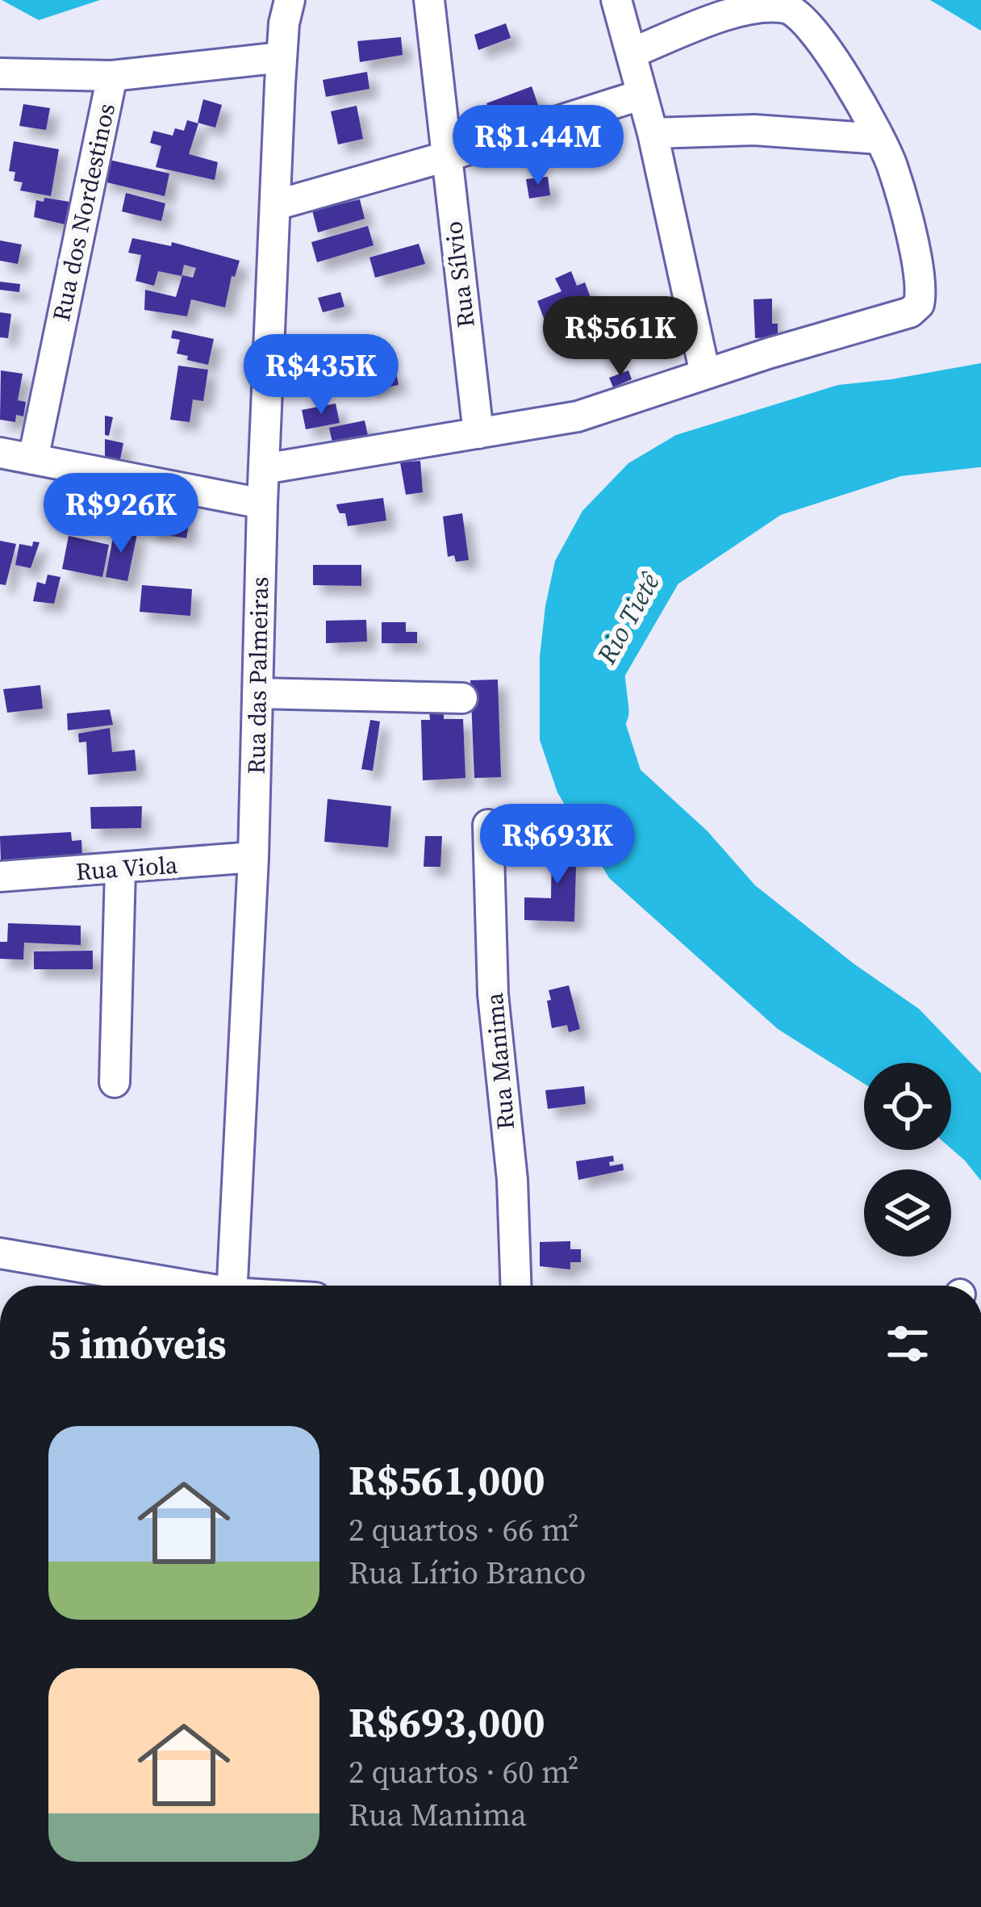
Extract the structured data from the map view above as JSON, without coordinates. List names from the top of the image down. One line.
{"streets":{"street":["Rua dos Nordestinos","Rua Sílvio","Rua das Palmeiras","Rua Viola","Rua Manima"]},"crossings":[["Rua dos Nordestinos","Rua das Palmeiras"],["Rua das Palmeiras","Rua Viola"]],"water":["Rio Tietê"],"page":{"price":["R$1.44M","R$561K","R$435K","R$926K","R$693K"],"heading":"5 imóveis","list":[{"name":"R$561,000","note":"2 quartos · 66 m² · Rua Lírio Branco"},{"name":"R$693,000","note":"2 quartos · 60 m² · Rua Manima"}]}}
